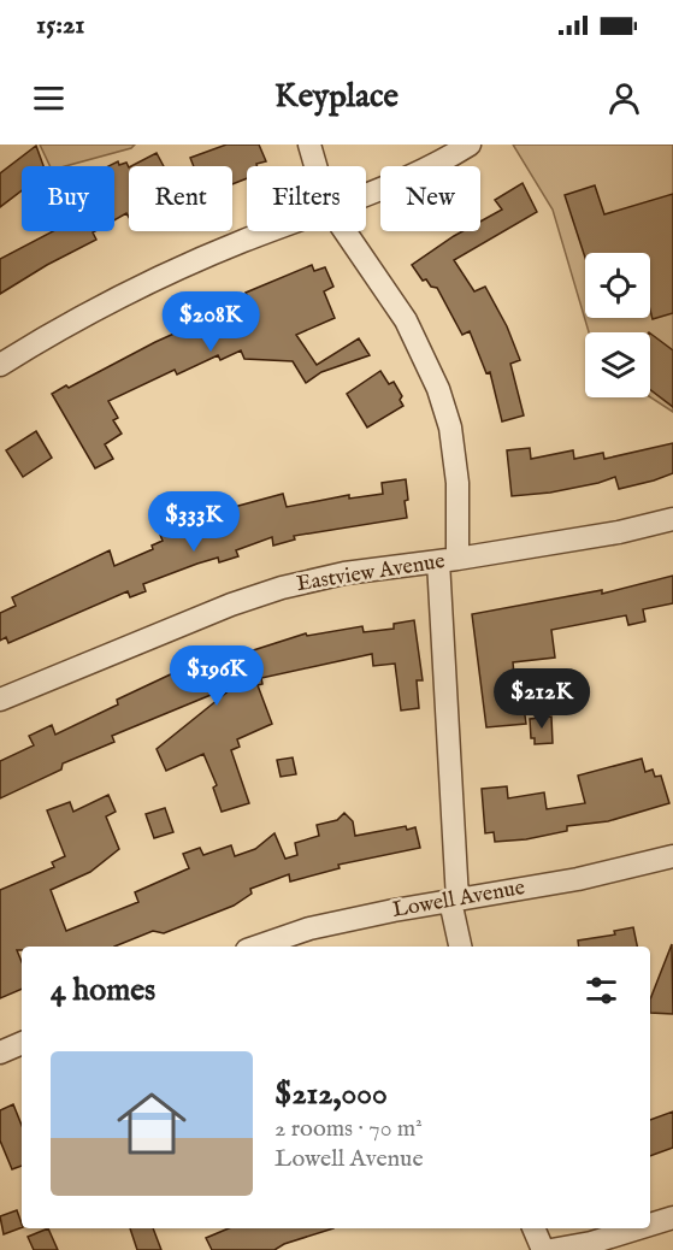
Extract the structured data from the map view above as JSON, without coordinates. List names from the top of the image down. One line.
{"streets":{"street":["Eastview Avenue","Lowell Avenue"]},"page":{"status":"15:21","header":"Keyplace","chip":["Buy","Rent","Filters","New"],"price":["$208K","$333K","$196K","$212K"],"heading":"4 homes","list":[{"name":"$212,000","note":"2 rooms · 70 m² · Lowell Avenue"}]}}
